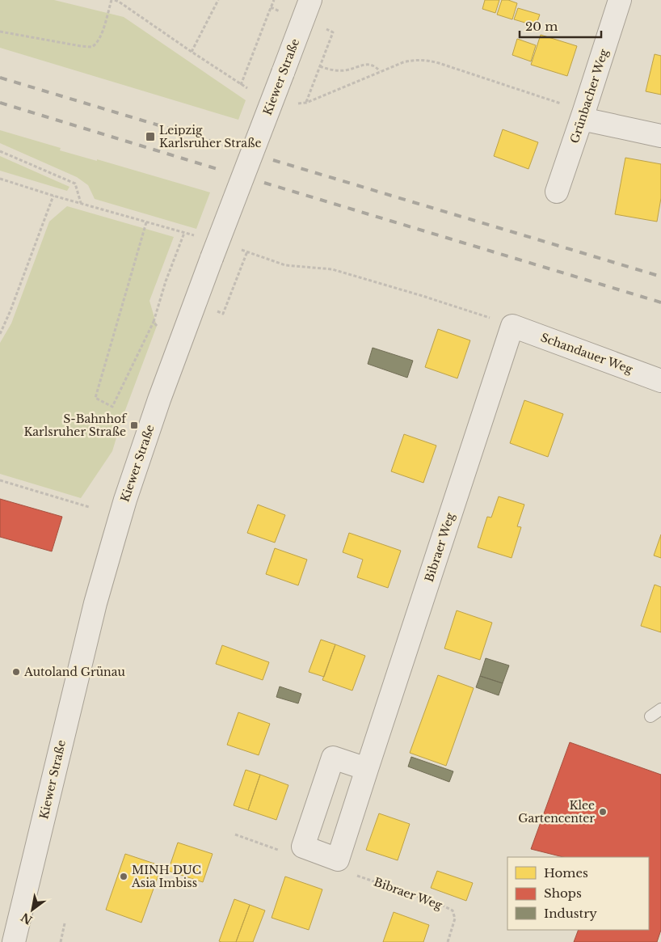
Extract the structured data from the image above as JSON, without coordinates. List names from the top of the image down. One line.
{"streets":{"street":["Kiewer Straße","Grünbacher Weg","Schandauer Weg","Bibraer Weg"]},"crossings":[["Schandauer Weg","Bibraer Weg"]],"places":{"transit":["Leipzig Karlsruher Straße","S-Bahnhof Karlsruher Straße"],"other":["Autoland Grünau","Klee Gartencenter","MINH DUC Asia Imbiss"]},"legend":["Homes","Shops","Industry"],"scale_bar":"20 m","north":"bottom left"}
